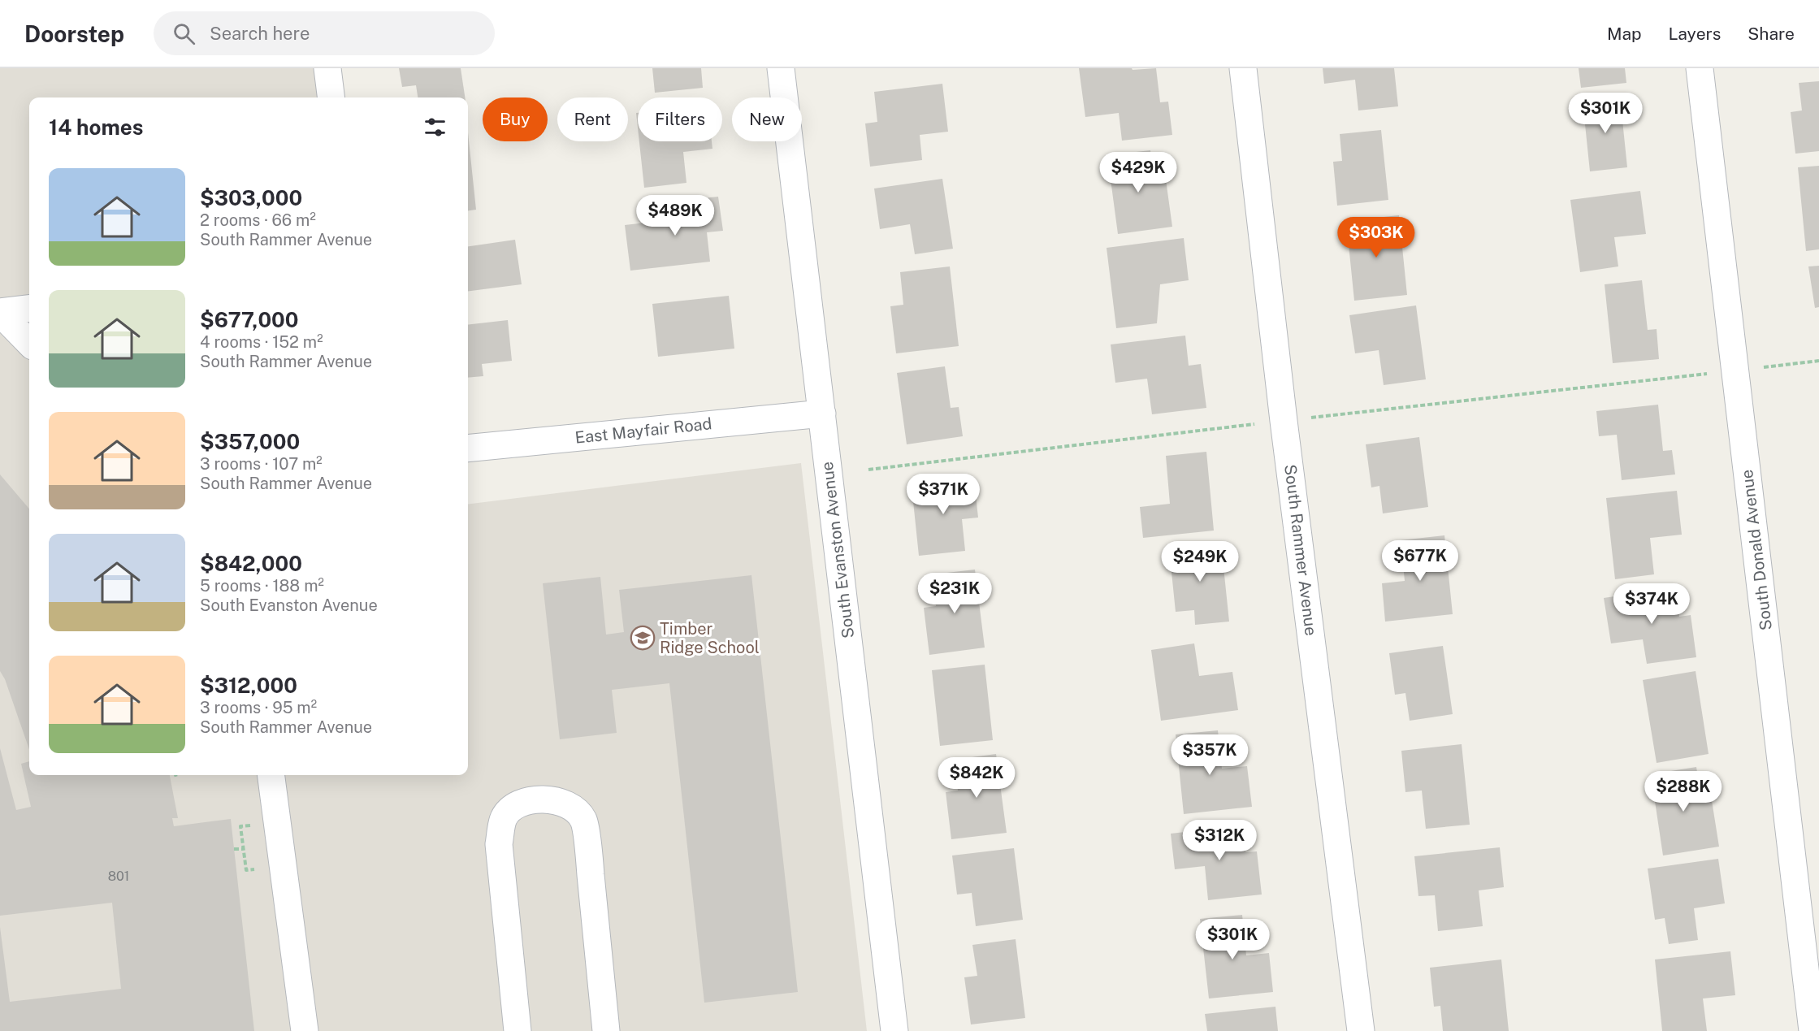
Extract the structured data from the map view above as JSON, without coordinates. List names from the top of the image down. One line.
{"streets":{"street":["East Mayfair Road","South Evanston Avenue","South Rammer Avenue","South Donald Avenue"]},"crossings":[["East Mayfair Road","South Evanston Avenue"]],"places":{"school or university":["Timber Ridge School"]},"house_numbers":["801"],"page":{"header":"Doorstep","search":"Search here","nav":["Map","Layers","Share"],"price":["$301K","$429K","$489K","$303K","$371K","$677K","$249K","$231K","$374K","$357K","$842K","$288K","$312K","$301K"],"chip":["Buy","Rent","Filters","New"],"heading":"14 homes","list":[{"name":"$303,000","note":"2 rooms · 66 m² · South Rammer Avenue"},{"name":"$677,000","note":"4 rooms · 152 m² · South Rammer Avenue"},{"name":"$357,000","note":"3 rooms · 107 m² · South Rammer Avenue"},{"name":"$842,000","note":"5 rooms · 188 m² · South Evanston Avenue"},{"name":"$312,000","note":"3 rooms · 95 m² · South Rammer Avenue"}]}}
